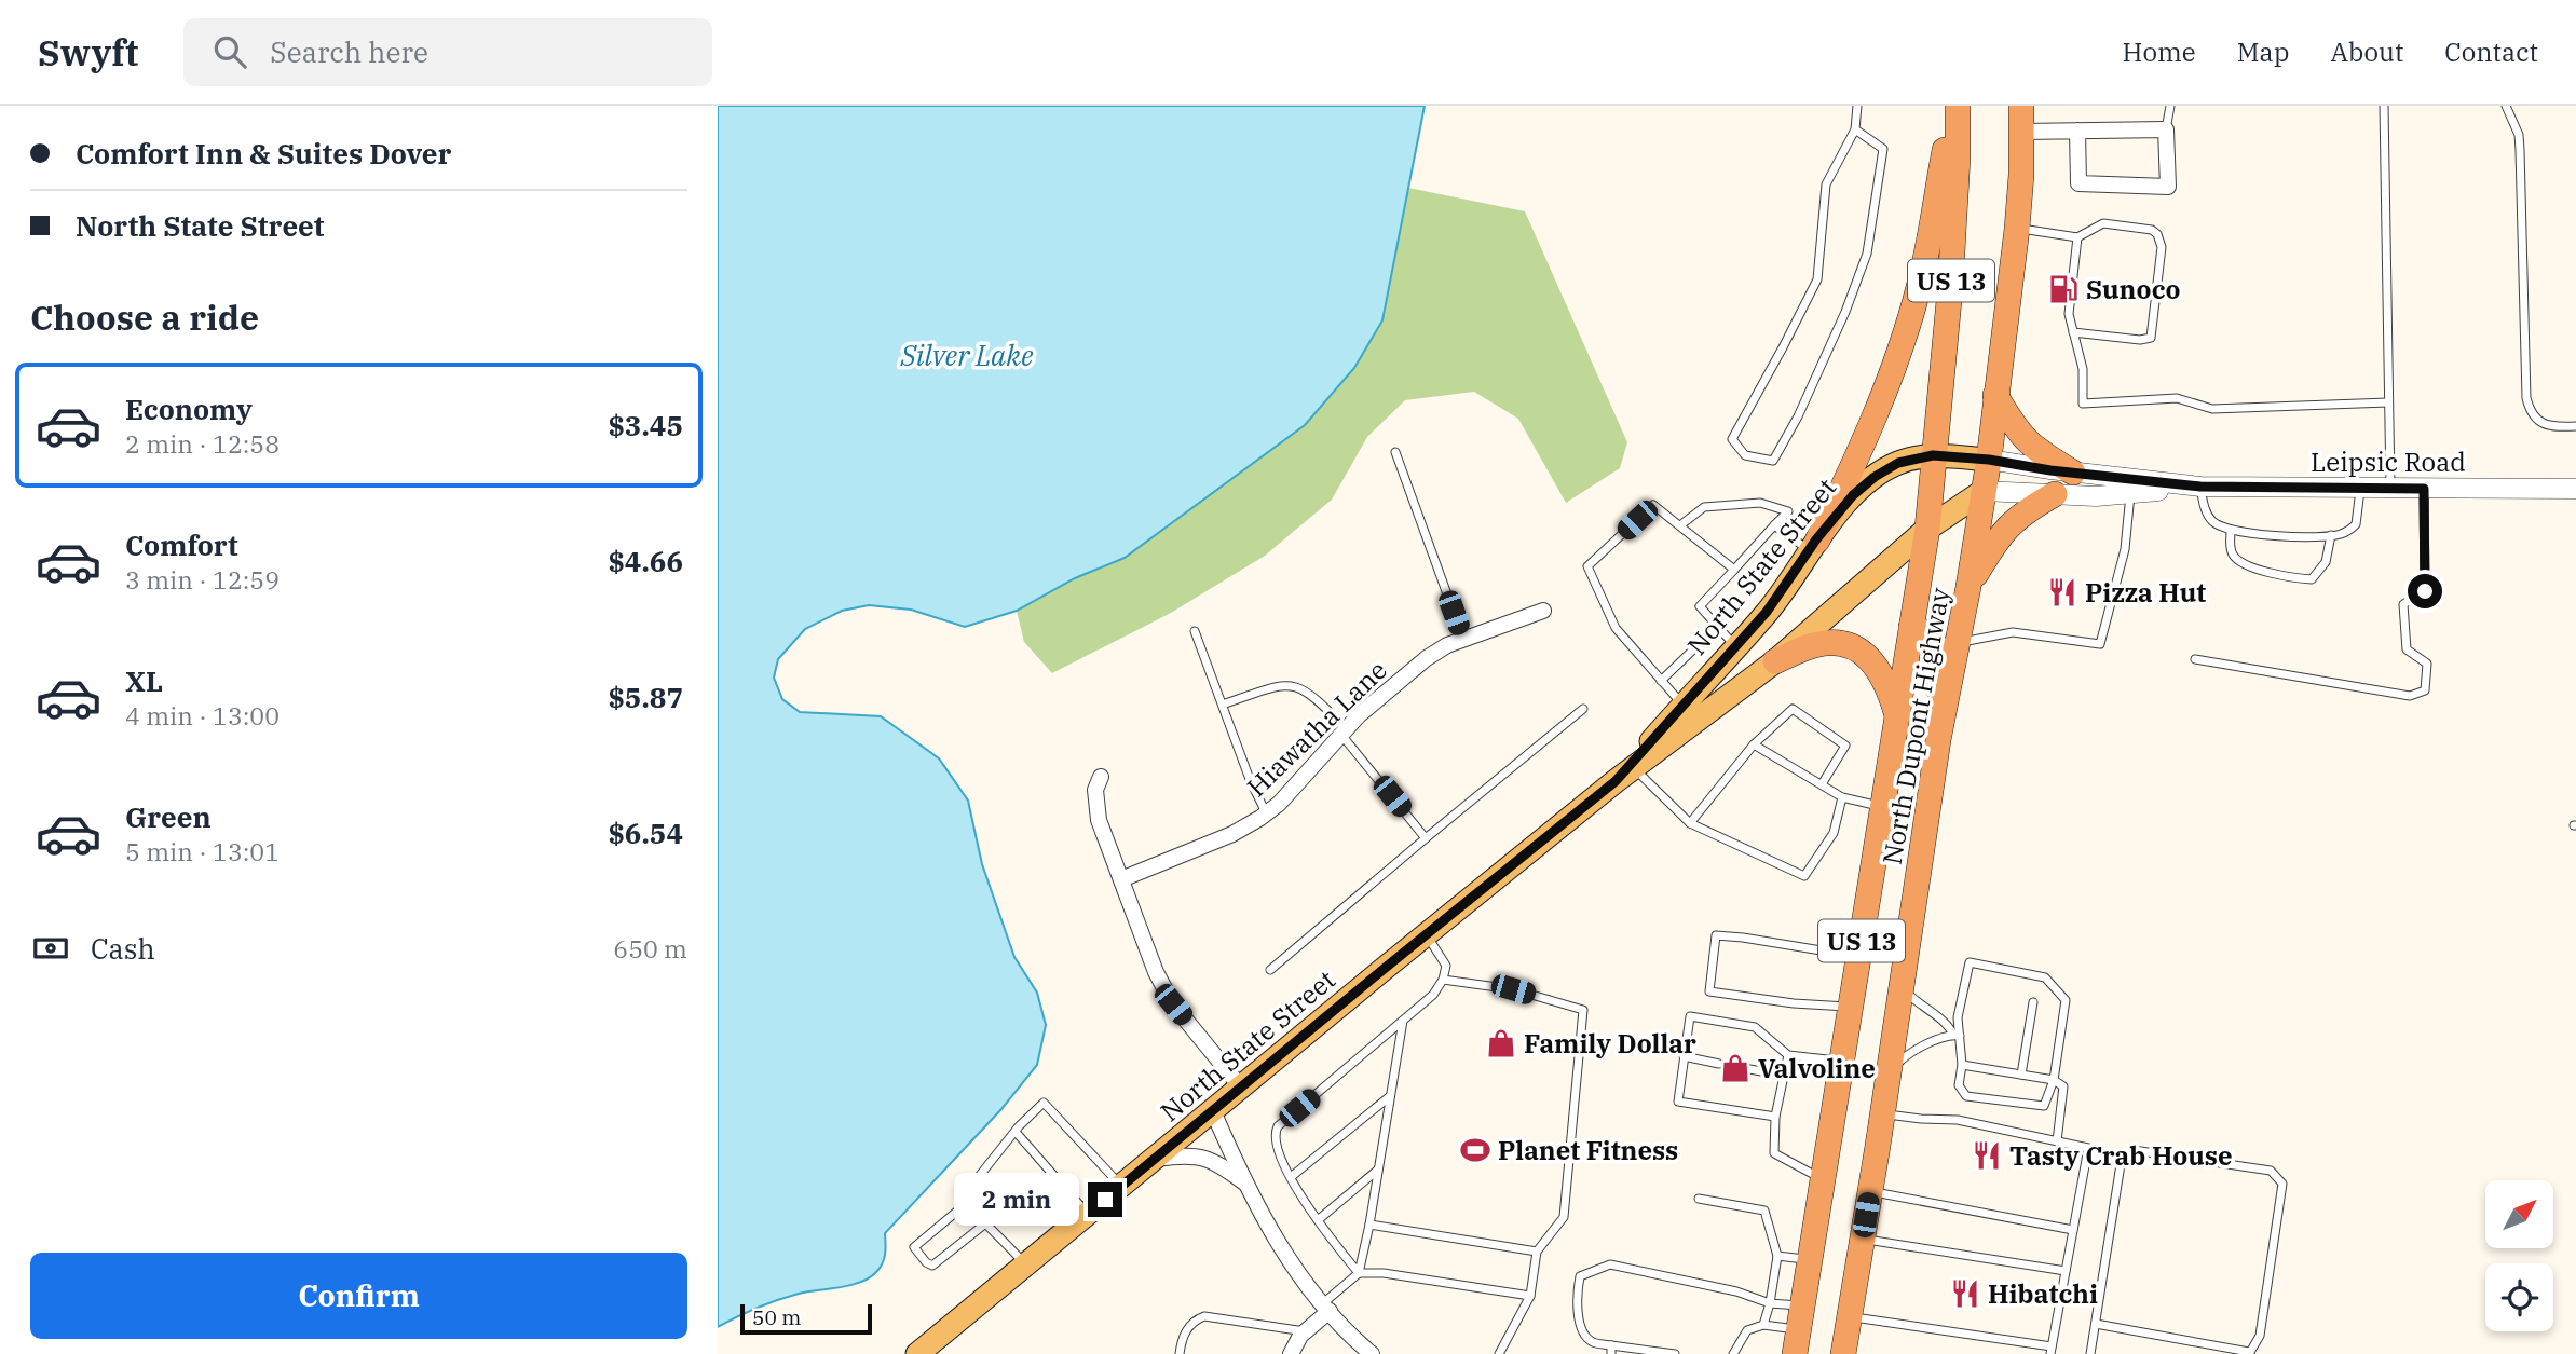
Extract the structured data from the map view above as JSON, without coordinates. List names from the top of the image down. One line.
{"streets":{"highway":["US 13","North Dupont Highway"],"main road":["North State Street"],"street":["Leipsic Road","Hiawatha Lane"]},"crossings":[["Leipsic Road","North State Street"],["Leipsic Road","North Dupont Highway"],["North State Street","North Dupont Highway"]],"water":["Silver Lake"],"places":{"fuel station":["Sunoco"],"restaurant":["Pizza Hut","Tasty Crab House","Hibatchi"],"shop":["Family Dollar","Valvoline"],"sports":["Planet Fitness"]},"scale_bar":"50 m","north":"top right","page":{"header":"Swyft","search":"Search here","nav":["Home","Map","About","Contact"],"banner":["Comfort Inn & Suites Dover","North State Street"],"heading":"Choose a ride","list":[{"name":"Economy","note":"2 min · 12:58","value":"$3.45"},{"name":"Comfort","note":"3 min · 12:59","value":"$4.66"},{"name":"XL","note":"4 min · 13:00","value":"$5.87"},{"name":"Green","note":"5 min · 13:01","value":"$6.54"}],"pay":["Cash","650 m"],"bubble":"2 min","buttons":"Confirm","scale":"50 m"}}
